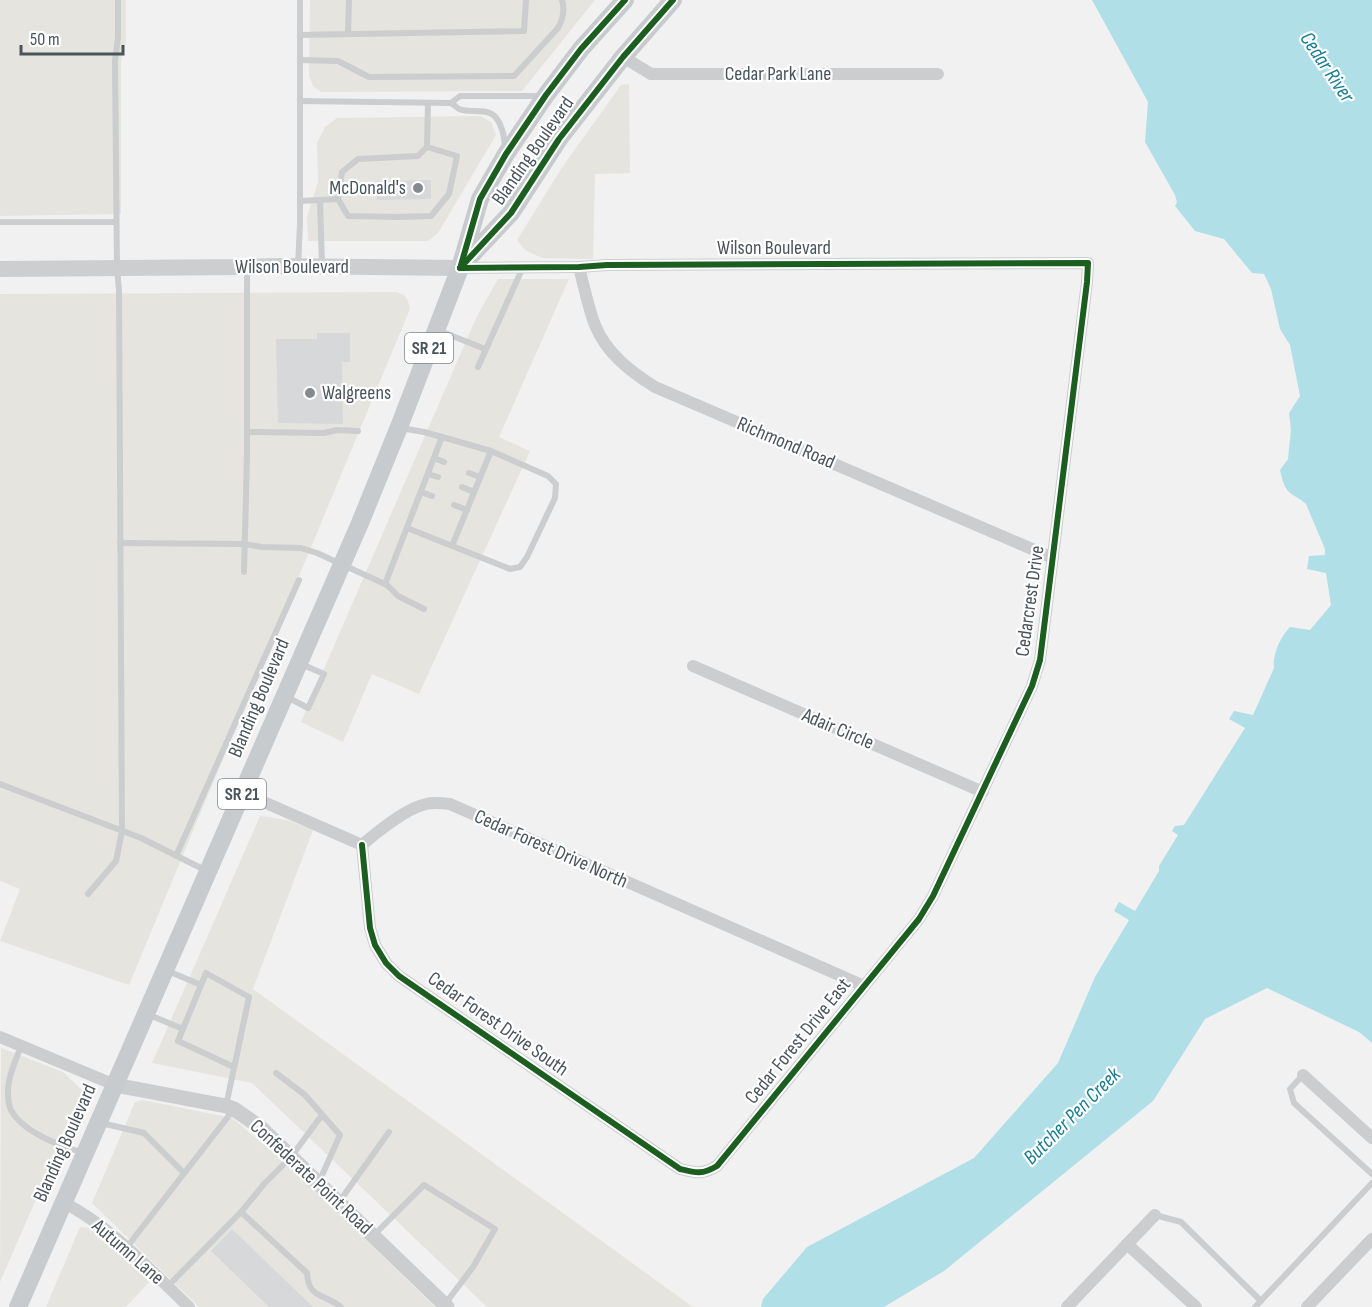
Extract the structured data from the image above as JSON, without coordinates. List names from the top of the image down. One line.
{"streets":{"main road":["Blanding Boulevard","Wilson Boulevard","SR 21"],"street":["Cedar Park Lane","Richmond Road","Cedarcrest Drive","Adair Circle","Cedar Forest Drive North","Cedar Forest Drive South","Cedar Forest Drive East","Confederate Point Road","Autumn Lane"]},"crossings":[["Cedar Park Lane","Blanding Boulevard"],["Blanding Boulevard","Wilson Boulevard"],["Blanding Boulevard","Confederate Point Road"],["Blanding Boulevard","Autumn Lane"],["Wilson Boulevard","Richmond Road"],["Wilson Boulevard","Cedarcrest Drive"],["Richmond Road","Cedarcrest Drive"],["Cedarcrest Drive","Adair Circle"],["Cedarcrest Drive","Cedar Forest Drive East"],["Cedar Forest Drive North","Cedar Forest Drive South"],["Cedar Forest Drive North","Cedar Forest Drive East"],["Cedar Forest Drive South","Cedar Forest Drive East"]],"water":["Cedar River","Butcher Pen Creek"],"places":["McDonald's","Walgreens"],"scale_bar":"50 m"}
